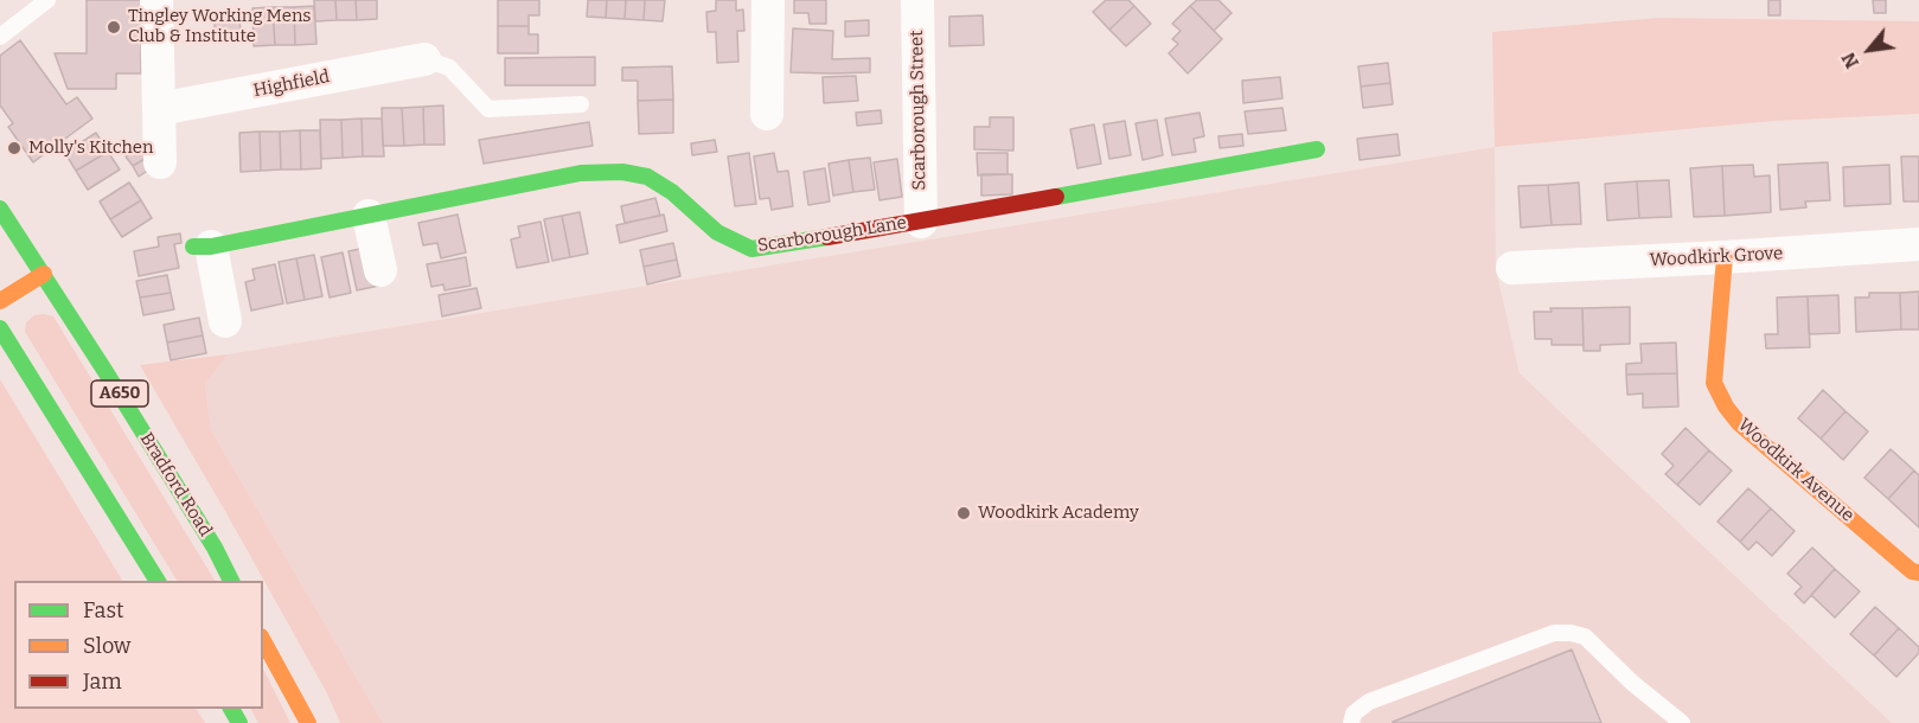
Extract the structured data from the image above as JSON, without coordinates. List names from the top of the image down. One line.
{"streets":{"street":["Highfield","Scarborough Street","Scarborough Lane","Woodkirk Grove","A650","Woodkirk Avenue","Bradford Road"]},"crossings":[["Scarborough Street","Scarborough Lane"],["Woodkirk Grove","Woodkirk Avenue"]],"places":["Tingley Working Mens Club & Institute","Molly's Kitchen","Woodkirk Academy"],"legend":["Fast","Slow","Jam"],"north":"bottom left"}
